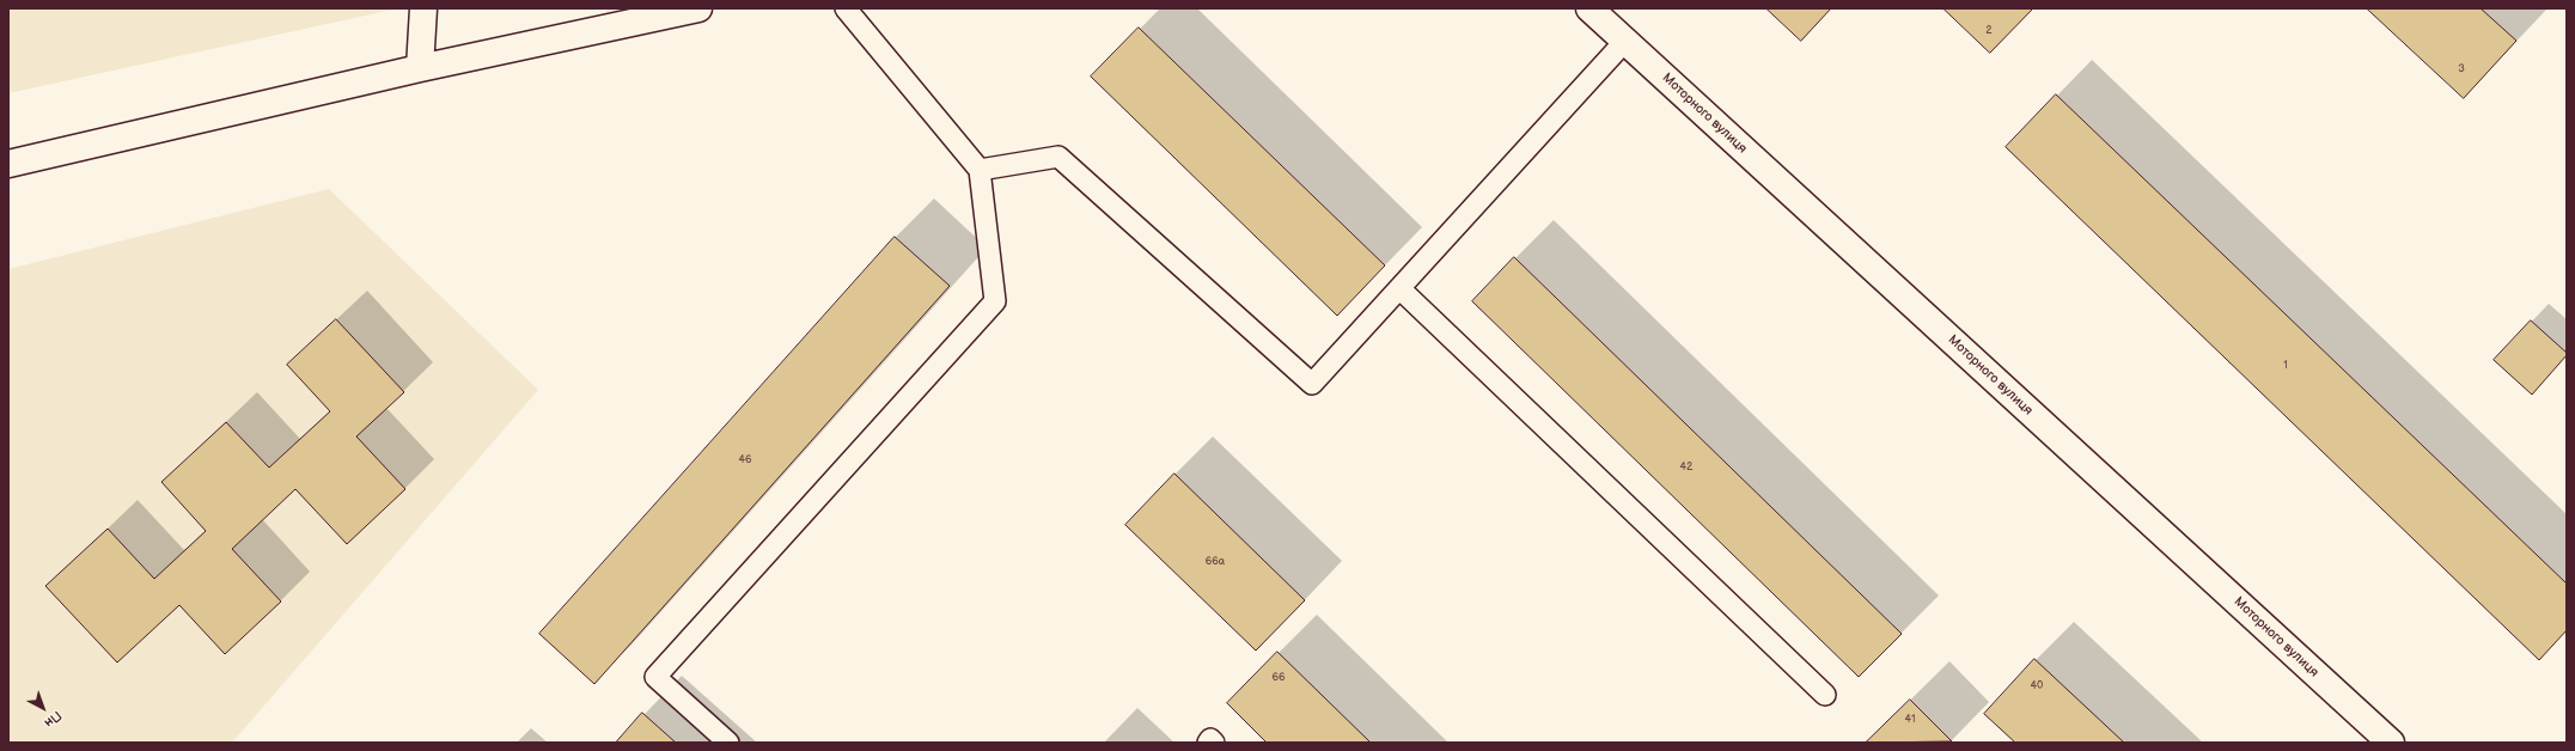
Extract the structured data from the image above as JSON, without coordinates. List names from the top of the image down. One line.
{"streets":{"street":["Моторного вулиця"]},"house_numbers":["2","3","1","46","42","66а","66","40","41"],"north":"bottom right"}
